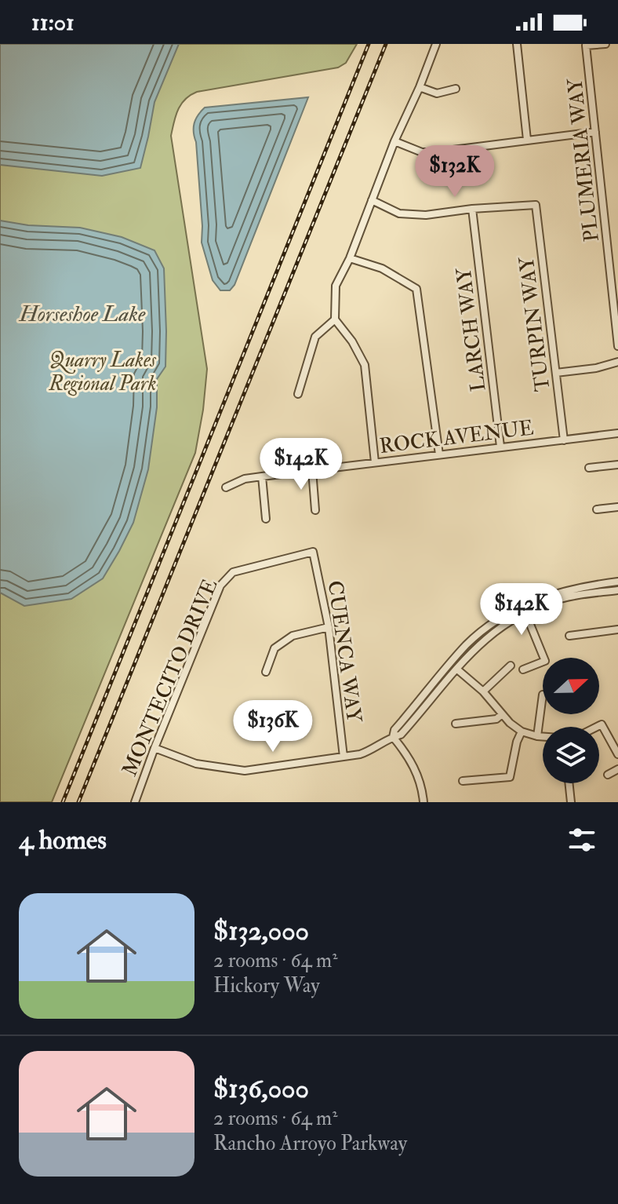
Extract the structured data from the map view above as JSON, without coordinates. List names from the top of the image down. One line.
{"streets":{"street":["PLUMERIA WAY","TURPIN WAY","LARCH WAY","ROCK AVENUE","CUENCA WAY","MONTECITO DRIVE"]},"crossings":[["TURPIN WAY","LARCH WAY"],["TURPIN WAY","ROCK AVENUE"],["LARCH WAY","ROCK AVENUE"],["CUENCA WAY","MONTECITO DRIVE"]],"water":["Horseshoe Lake"],"parks":["Quarry Lakes Regional Park"],"north":"right","page":{"status":"11:01","price":["$132K","$142K","$142K","$136K"],"heading":"4 homes","list":[{"name":"$132,000","note":"2 rooms · 64 m² · Hickory Way"},{"name":"$136,000","note":"2 rooms · 64 m² · Rancho Arroyo Parkway"}]}}
